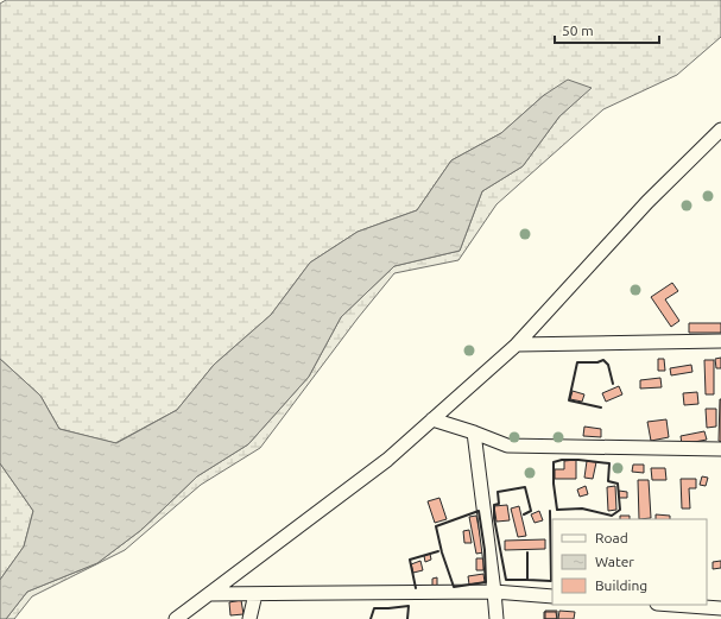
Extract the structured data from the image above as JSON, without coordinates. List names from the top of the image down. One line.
{"legend":["Road","Water","Building"],"scale_bar":"50 m"}
